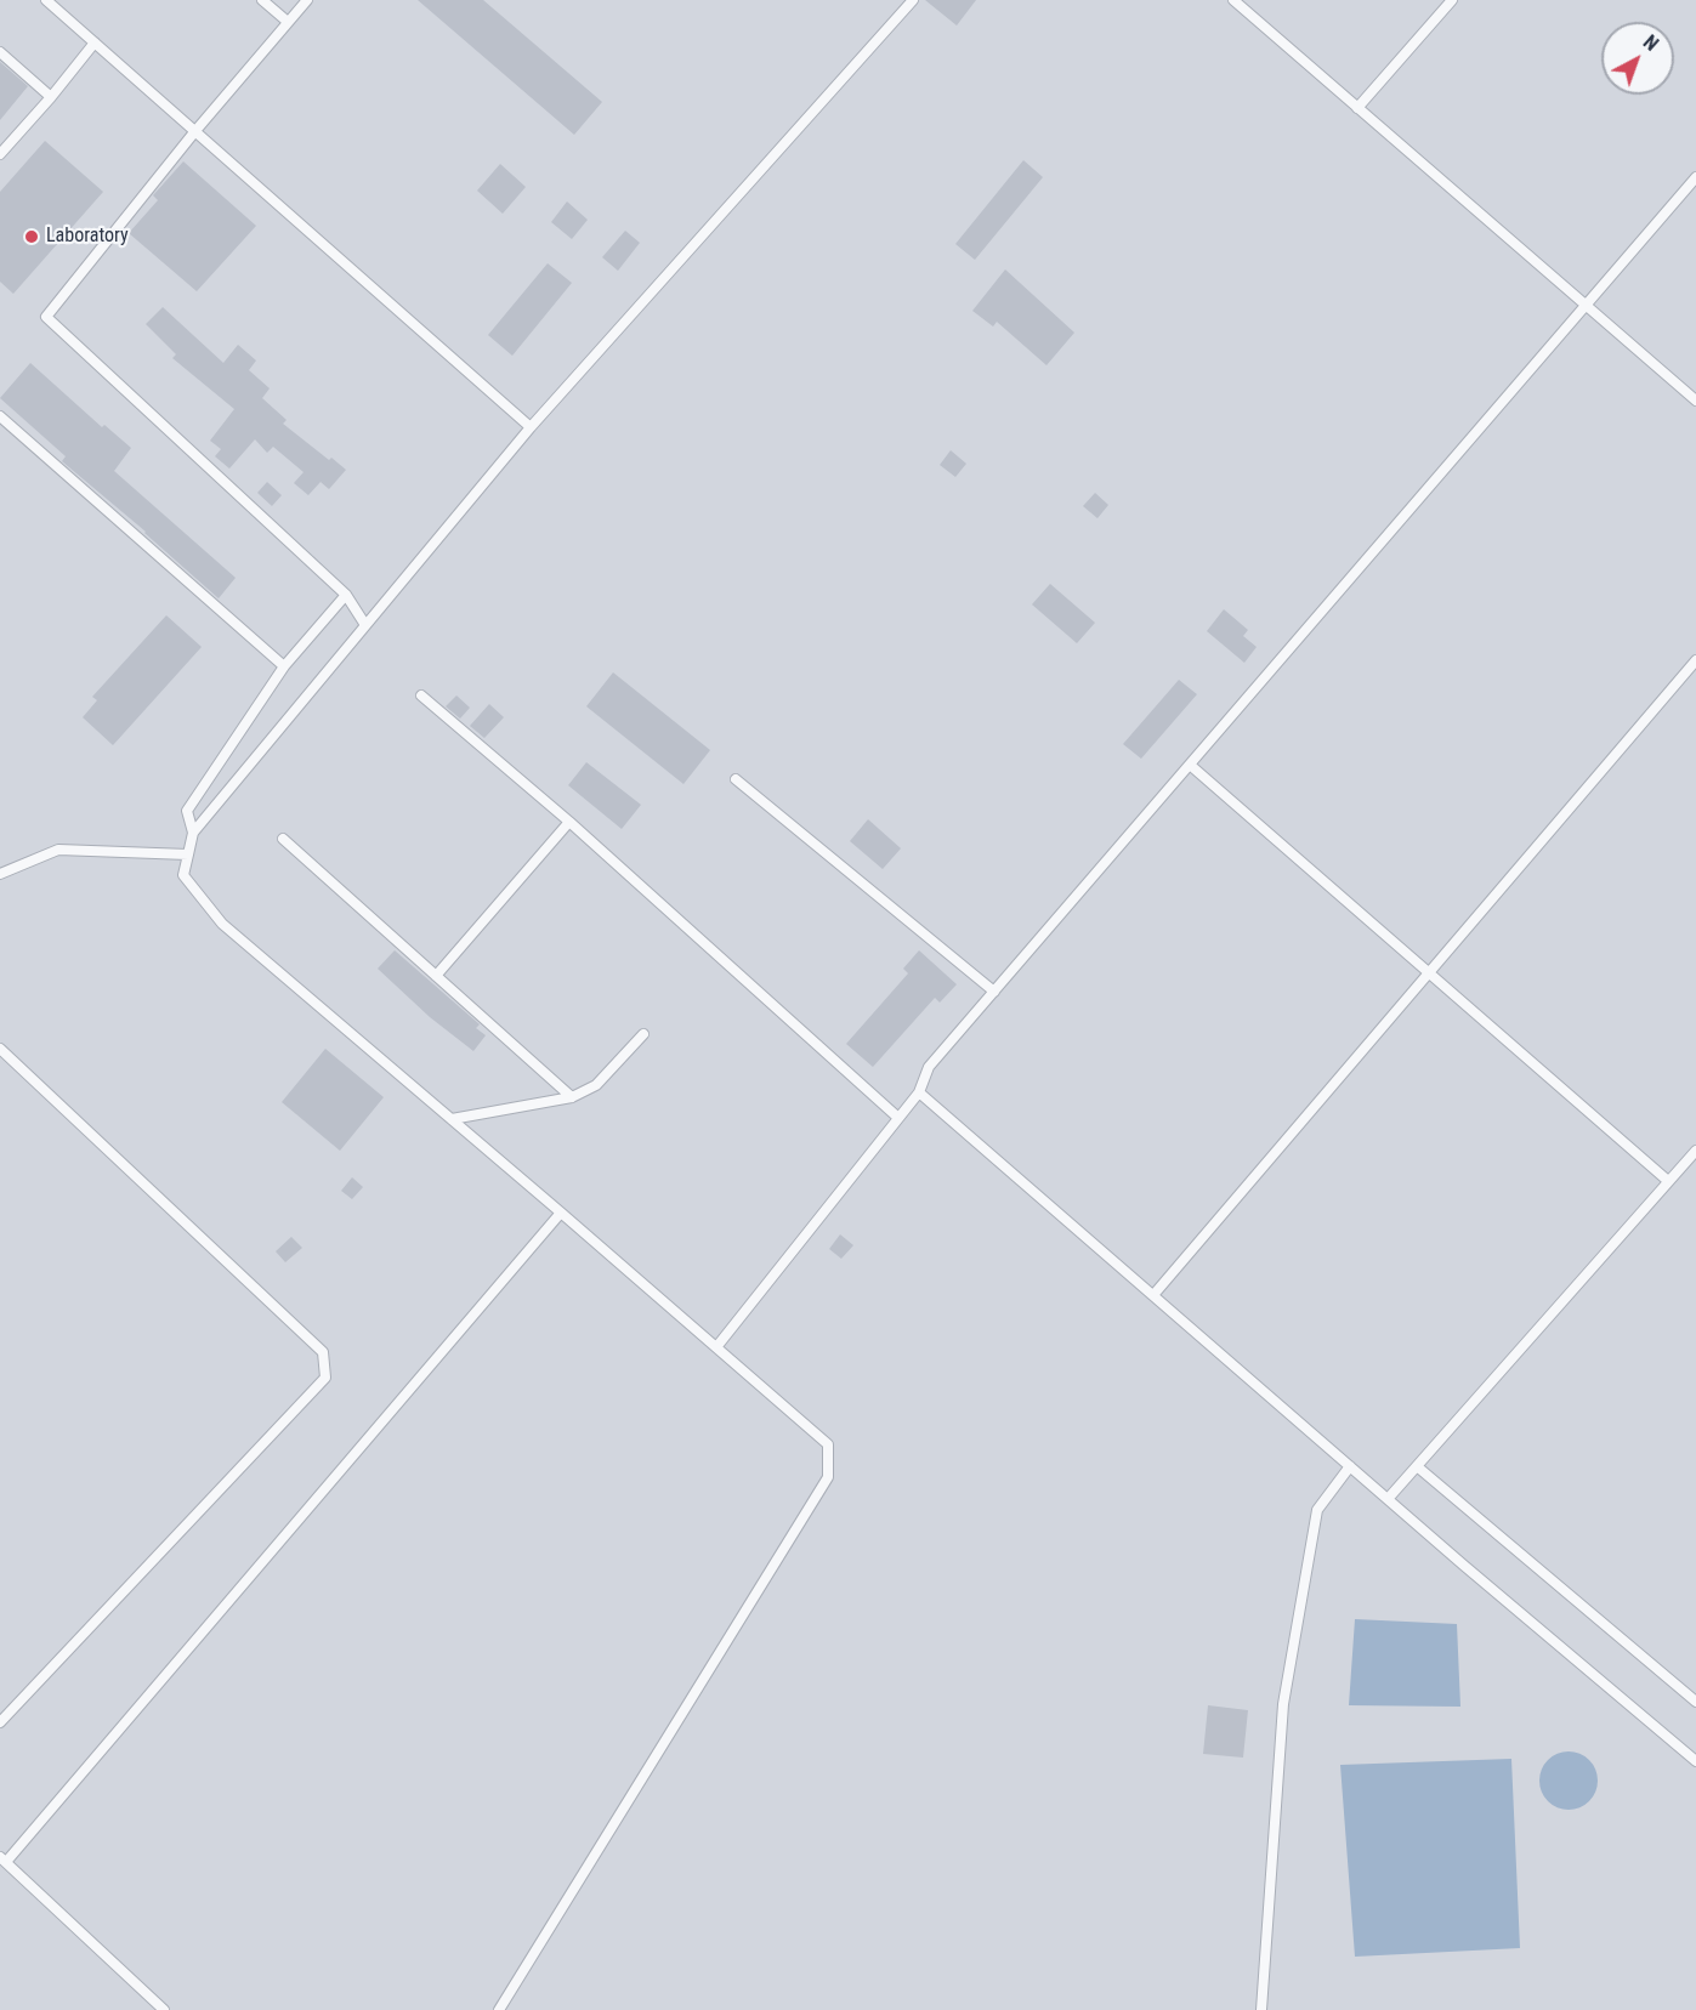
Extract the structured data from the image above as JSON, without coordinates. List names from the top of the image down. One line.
{"places":["Laboratory"],"north":"top right"}
